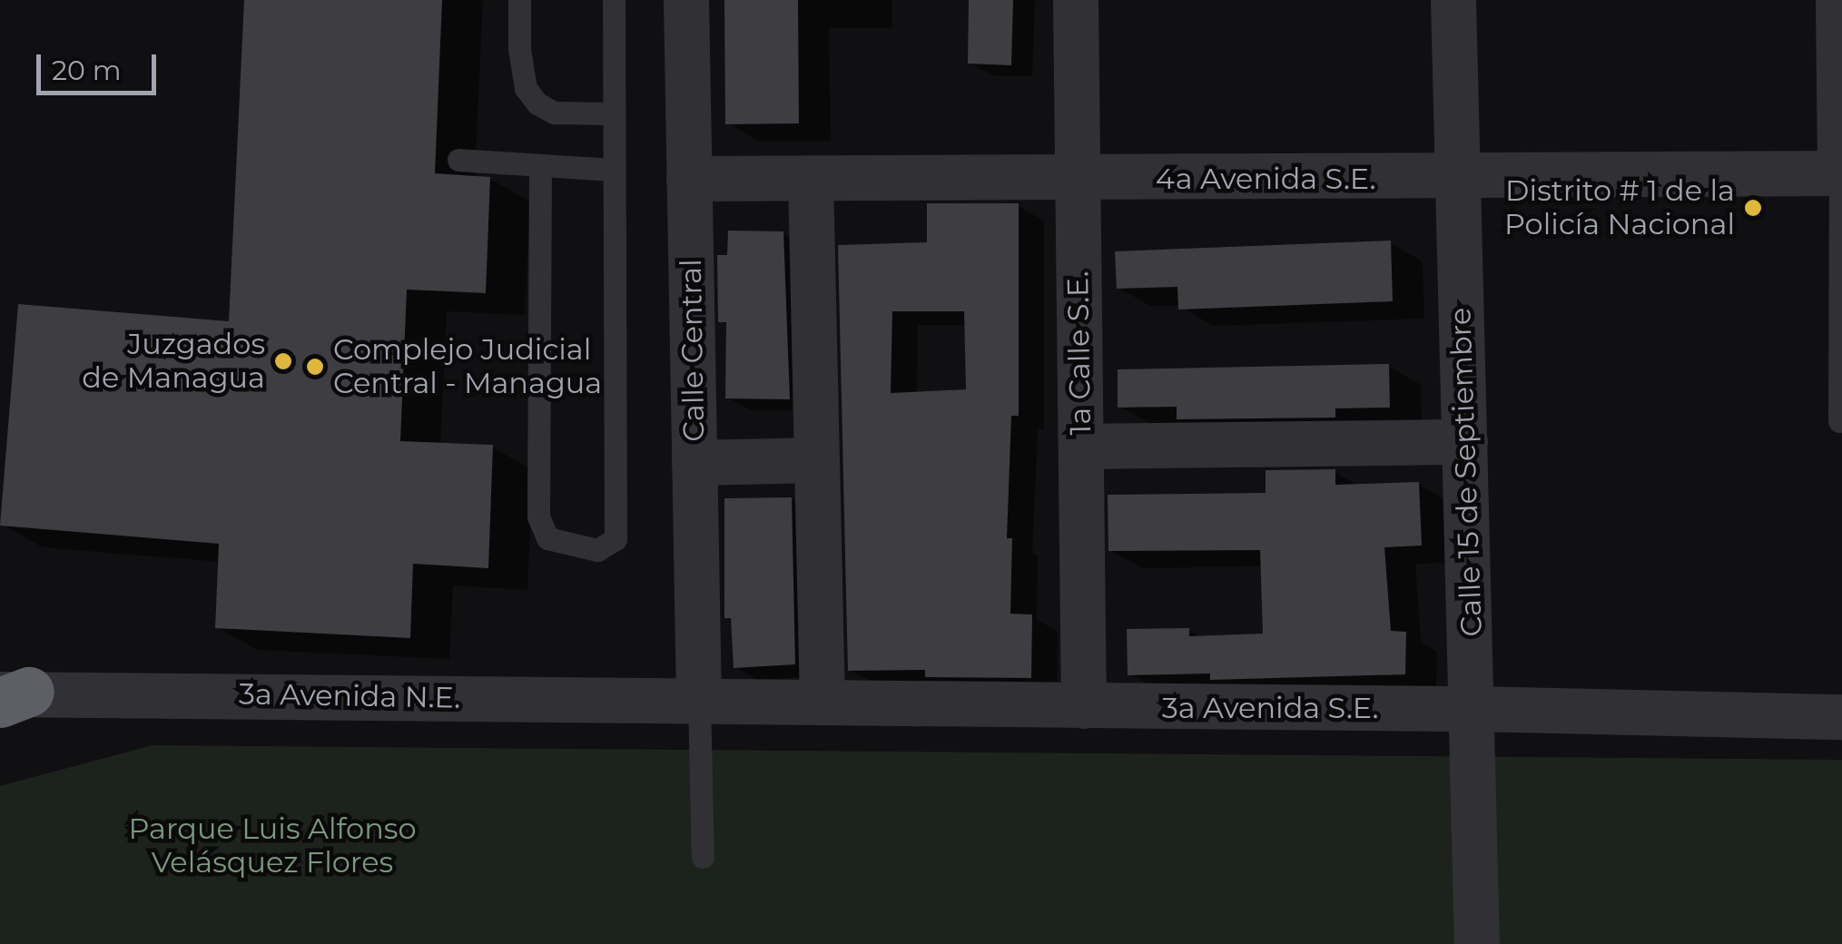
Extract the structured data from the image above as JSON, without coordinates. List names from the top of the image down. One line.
{"streets":{"street":["4a Avenida S.E.","Calle Central","1a Calle S.E.","Calle 15 de Septiembre","3a Avenida N.E.","3a Avenida S.E."]},"crossings":[["4a Avenida S.E.","Calle Central"],["4a Avenida S.E.","1a Calle S.E."],["4a Avenida S.E.","Calle 15 de Septiembre"],["Calle Central","3a Avenida N.E."],["Calle Central","3a Avenida S.E."],["1a Calle S.E.","3a Avenida S.E."],["Calle 15 de Septiembre","3a Avenida S.E."],["3a Avenida N.E.","3a Avenida S.E."]],"parks":["Parque Luis Alfonso Velásquez Flores"],"places":["Distrito # 1 de la Policía Nacional","Juzgados de Managua","Complejo Judicial Central - Managua"],"scale_bar":"20 m"}
